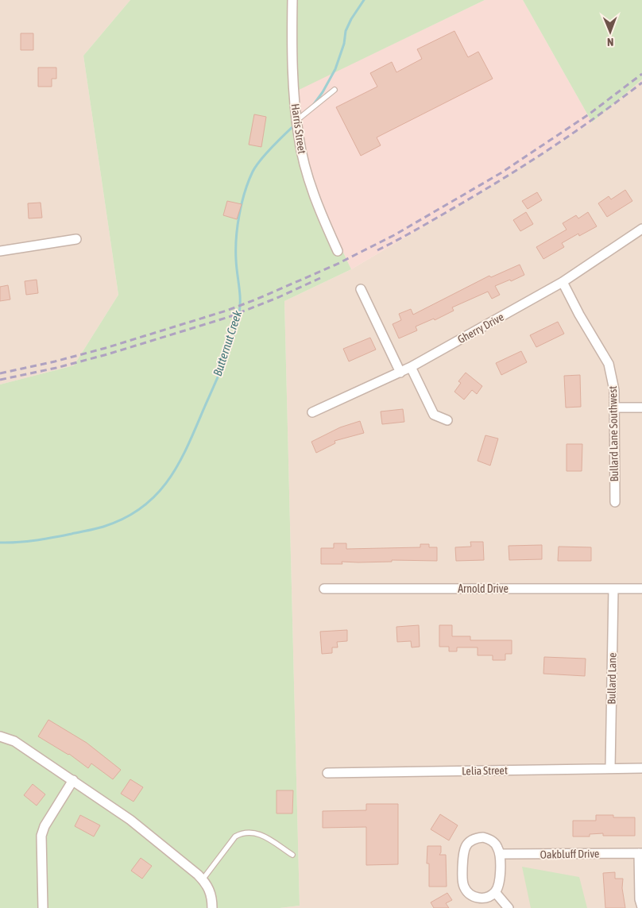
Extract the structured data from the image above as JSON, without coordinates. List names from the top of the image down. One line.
{"streets":{"street":["Harris Street","Gherry Drive","Bullard Lane Southwest","Arnold Drive","Bullard Lane","Lelia Street","Oakbluff Drive"]},"crossings":[["Gherry Drive","Bullard Lane Southwest"],["Arnold Drive","Bullard Lane"],["Bullard Lane","Lelia Street"]],"water":["Butternut Creek"],"north":"bottom"}
